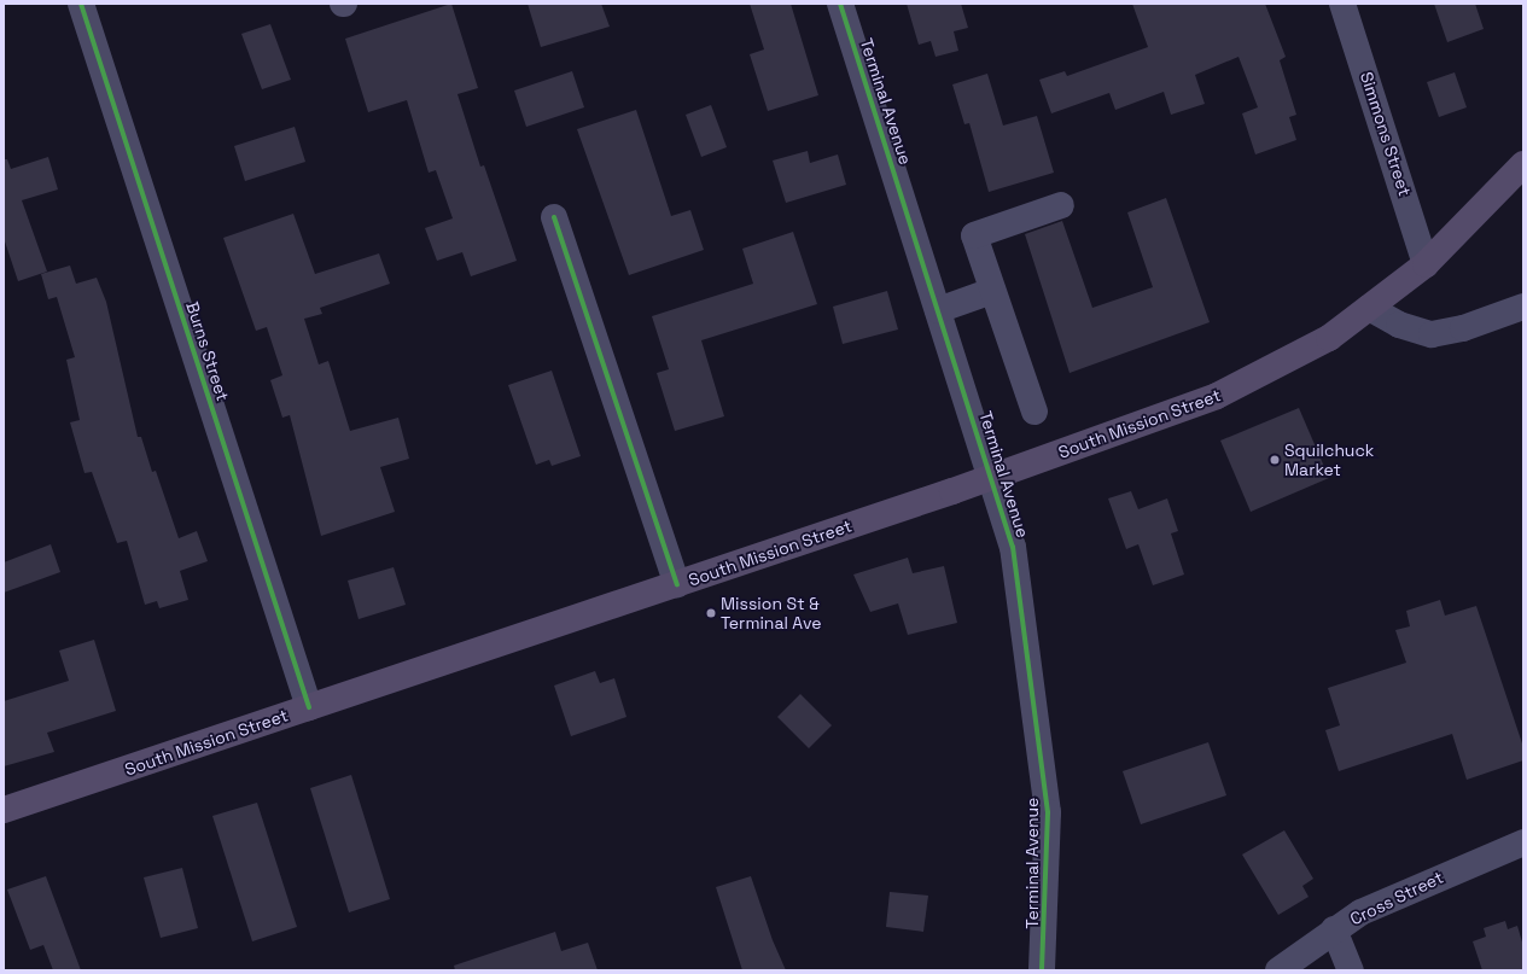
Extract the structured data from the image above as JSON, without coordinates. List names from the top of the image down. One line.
{"streets":{"main road":["South Mission Street"],"street":["Terminal Avenue","Simmons Street","Burns Street","Cross Street"]},"crossings":[["Terminal Avenue","South Mission Street"],["Simmons Street","South Mission Street"],["Burns Street","South Mission Street"]],"places":["Squilchuck Market","Mission St & Terminal Ave"]}
